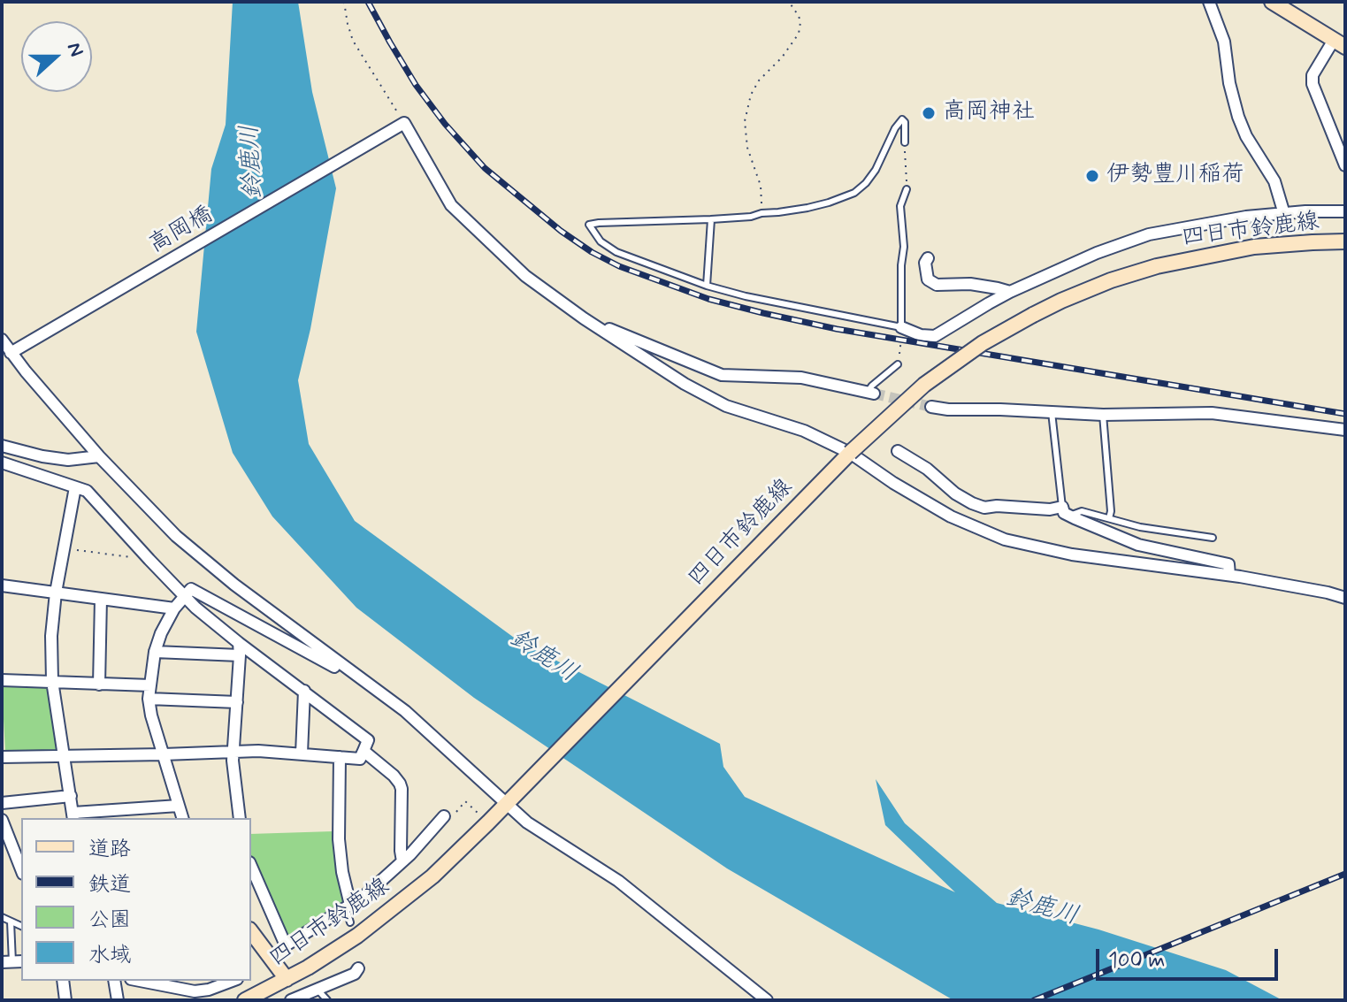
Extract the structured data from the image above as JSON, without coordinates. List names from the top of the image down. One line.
{"streets":{"main road":["四日市鈴鹿線"],"street":["高岡橋"]},"water":["鈴鹿川"],"places":["高岡神社","伊勢豊川稲荷"],"legend":["道路","鉄道","公園","水域"],"scale_bar":"100 m","north":"right"}
